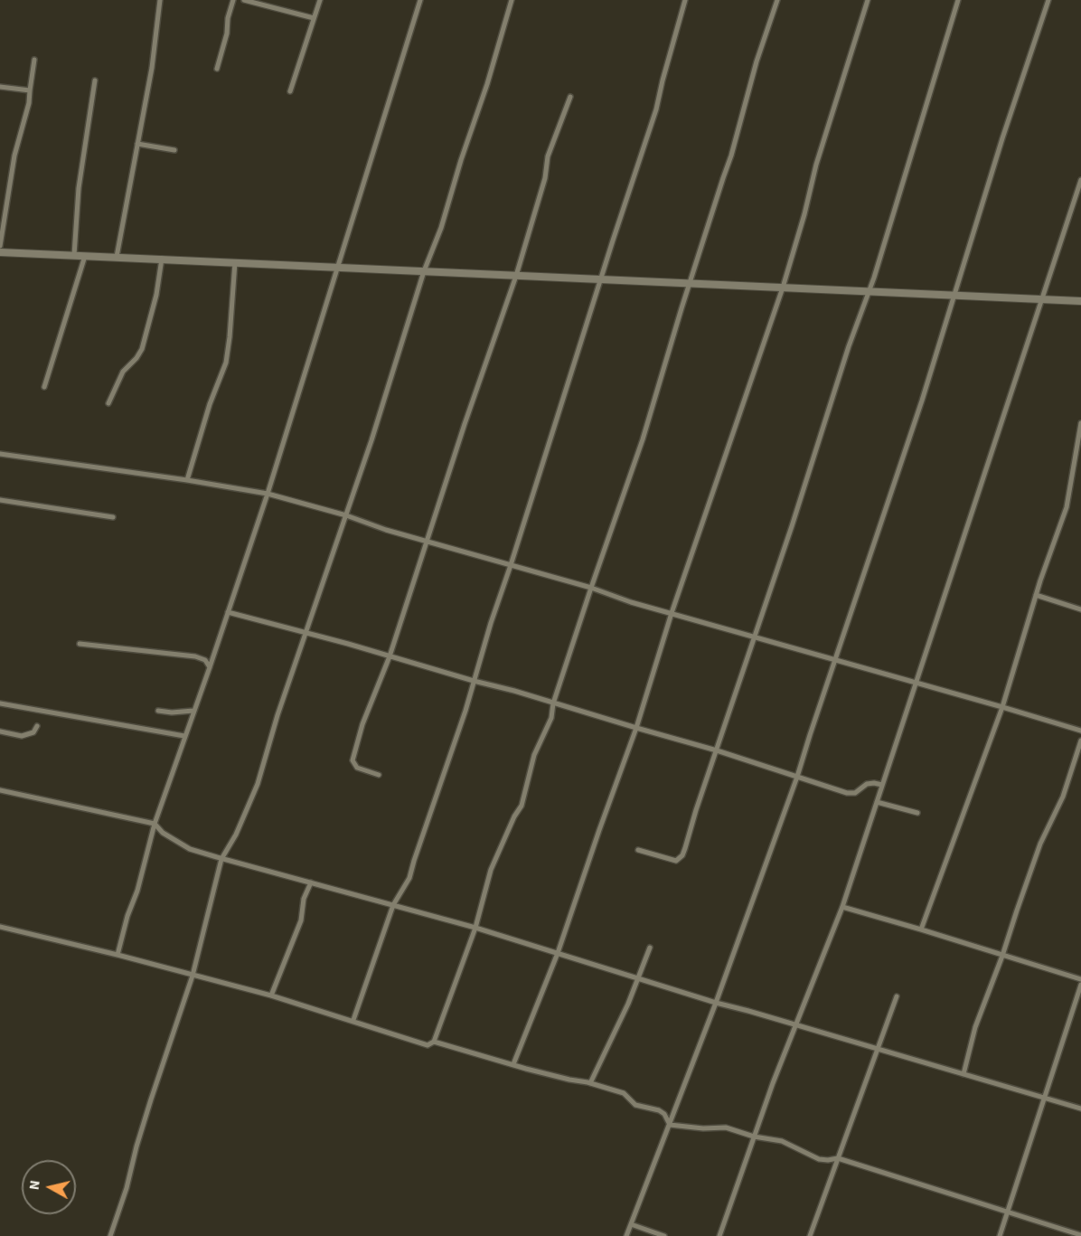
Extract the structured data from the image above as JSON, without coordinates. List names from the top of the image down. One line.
{"north":"left"}
